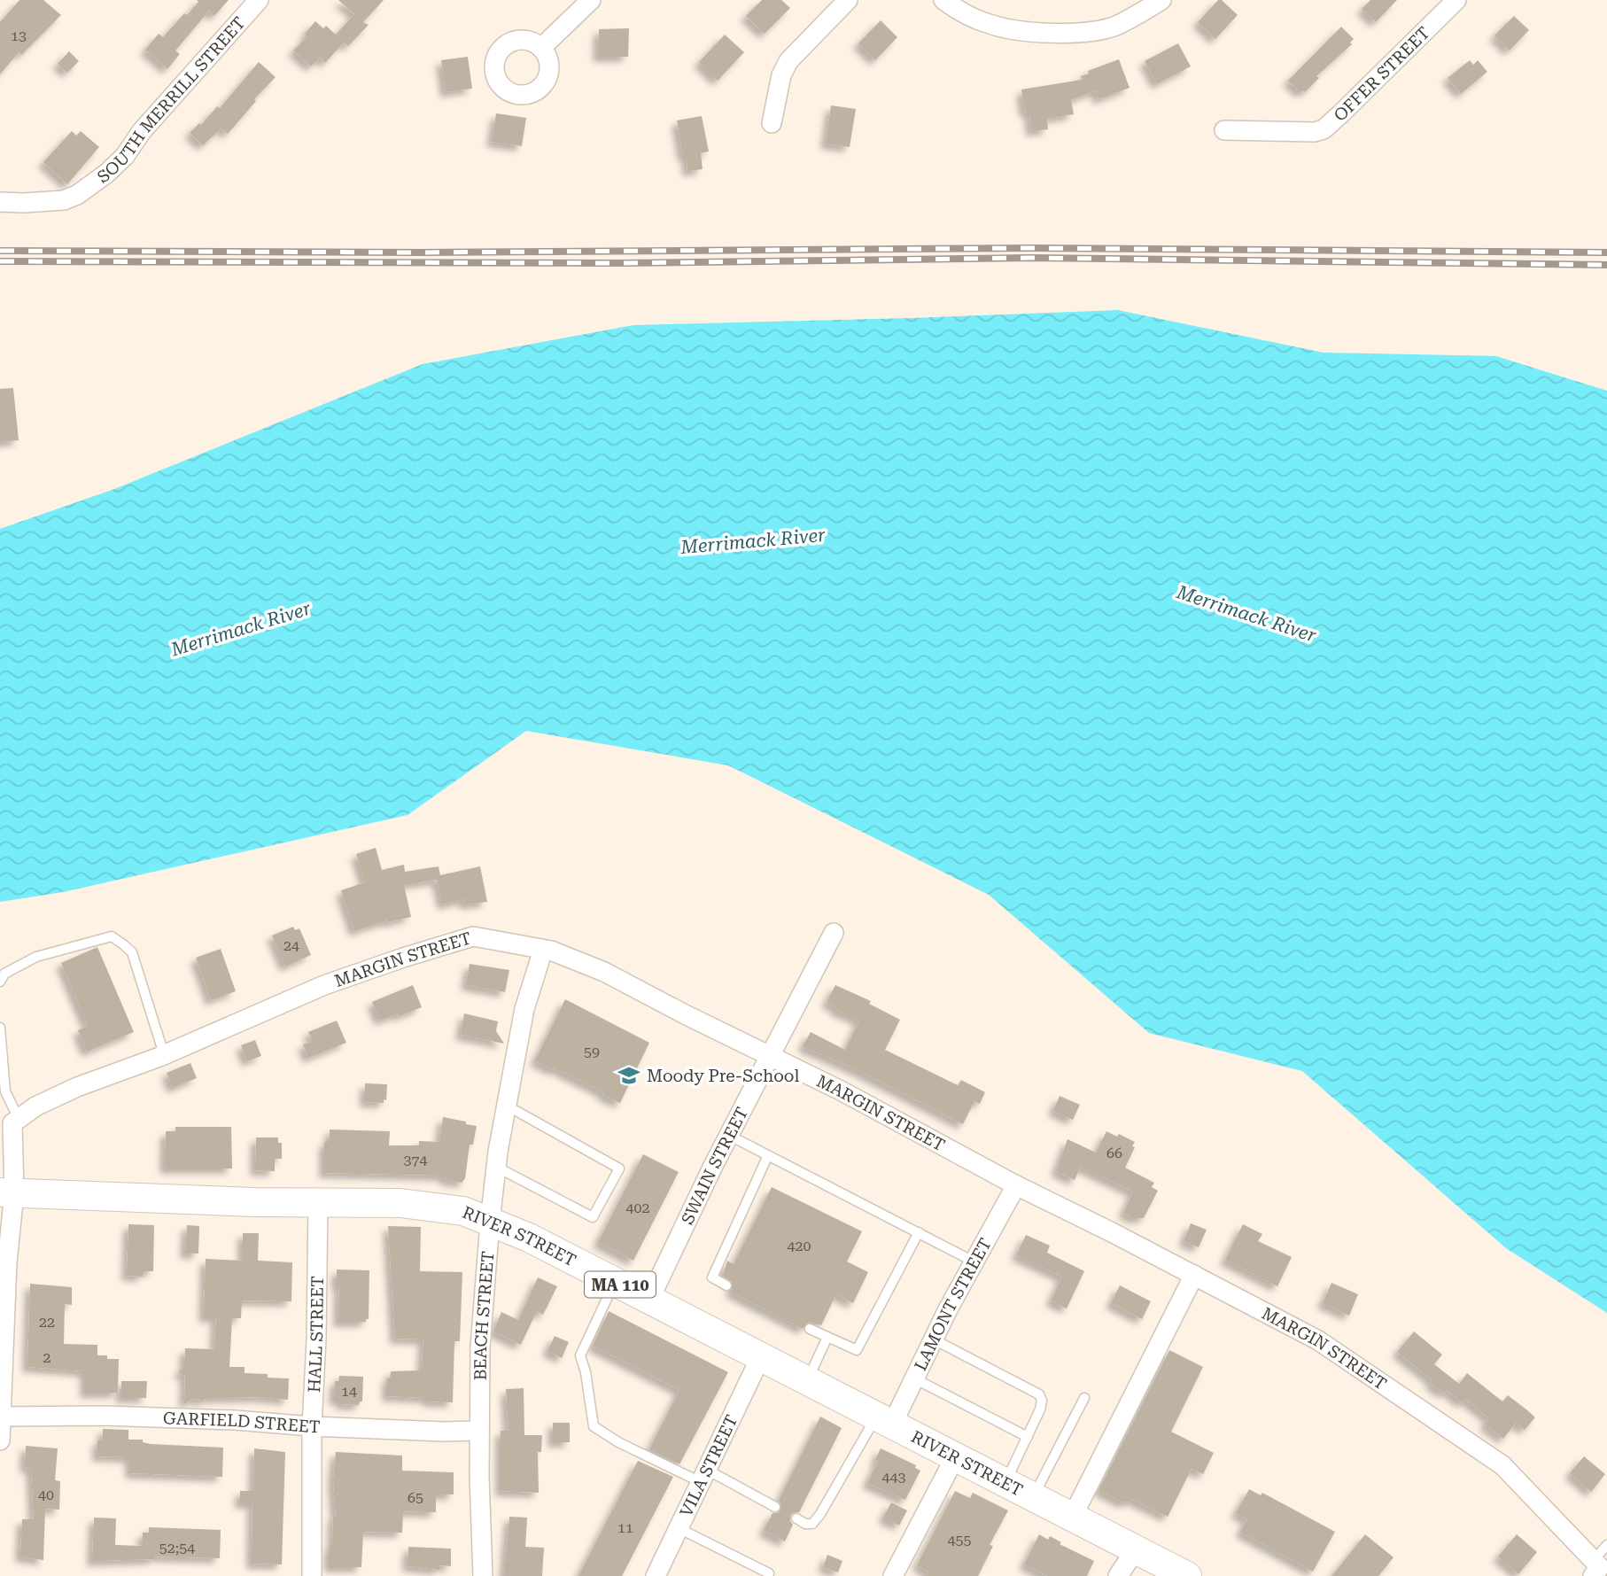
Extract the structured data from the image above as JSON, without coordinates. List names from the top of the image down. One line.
{"streets":{"main road":["RIVER STREET","MA 110"],"street":["OFFER STREET","SOUTH MERRILL STREET","MARGIN STREET","SWAIN STREET","LAMONT STREET","BEACH STREET","HALL STREET","GARFIELD STREET","VILA STREET"]},"crossings":[["MARGIN STREET","SWAIN STREET"],["MARGIN STREET","LAMONT STREET"],["MARGIN STREET","BEACH STREET"],["SWAIN STREET","RIVER STREET"],["RIVER STREET","LAMONT STREET"],["RIVER STREET","BEACH STREET"],["RIVER STREET","HALL STREET"],["RIVER STREET","VILA STREET"],["BEACH STREET","GARFIELD STREET"],["HALL STREET","GARFIELD STREET"]],"water":["Merrimack River"],"places":{"school or university":["Moody Pre-School"]},"house_numbers":["13","24","59","66","374","402","420","22","2","14","443","40","65","11","455","52;54"]}
